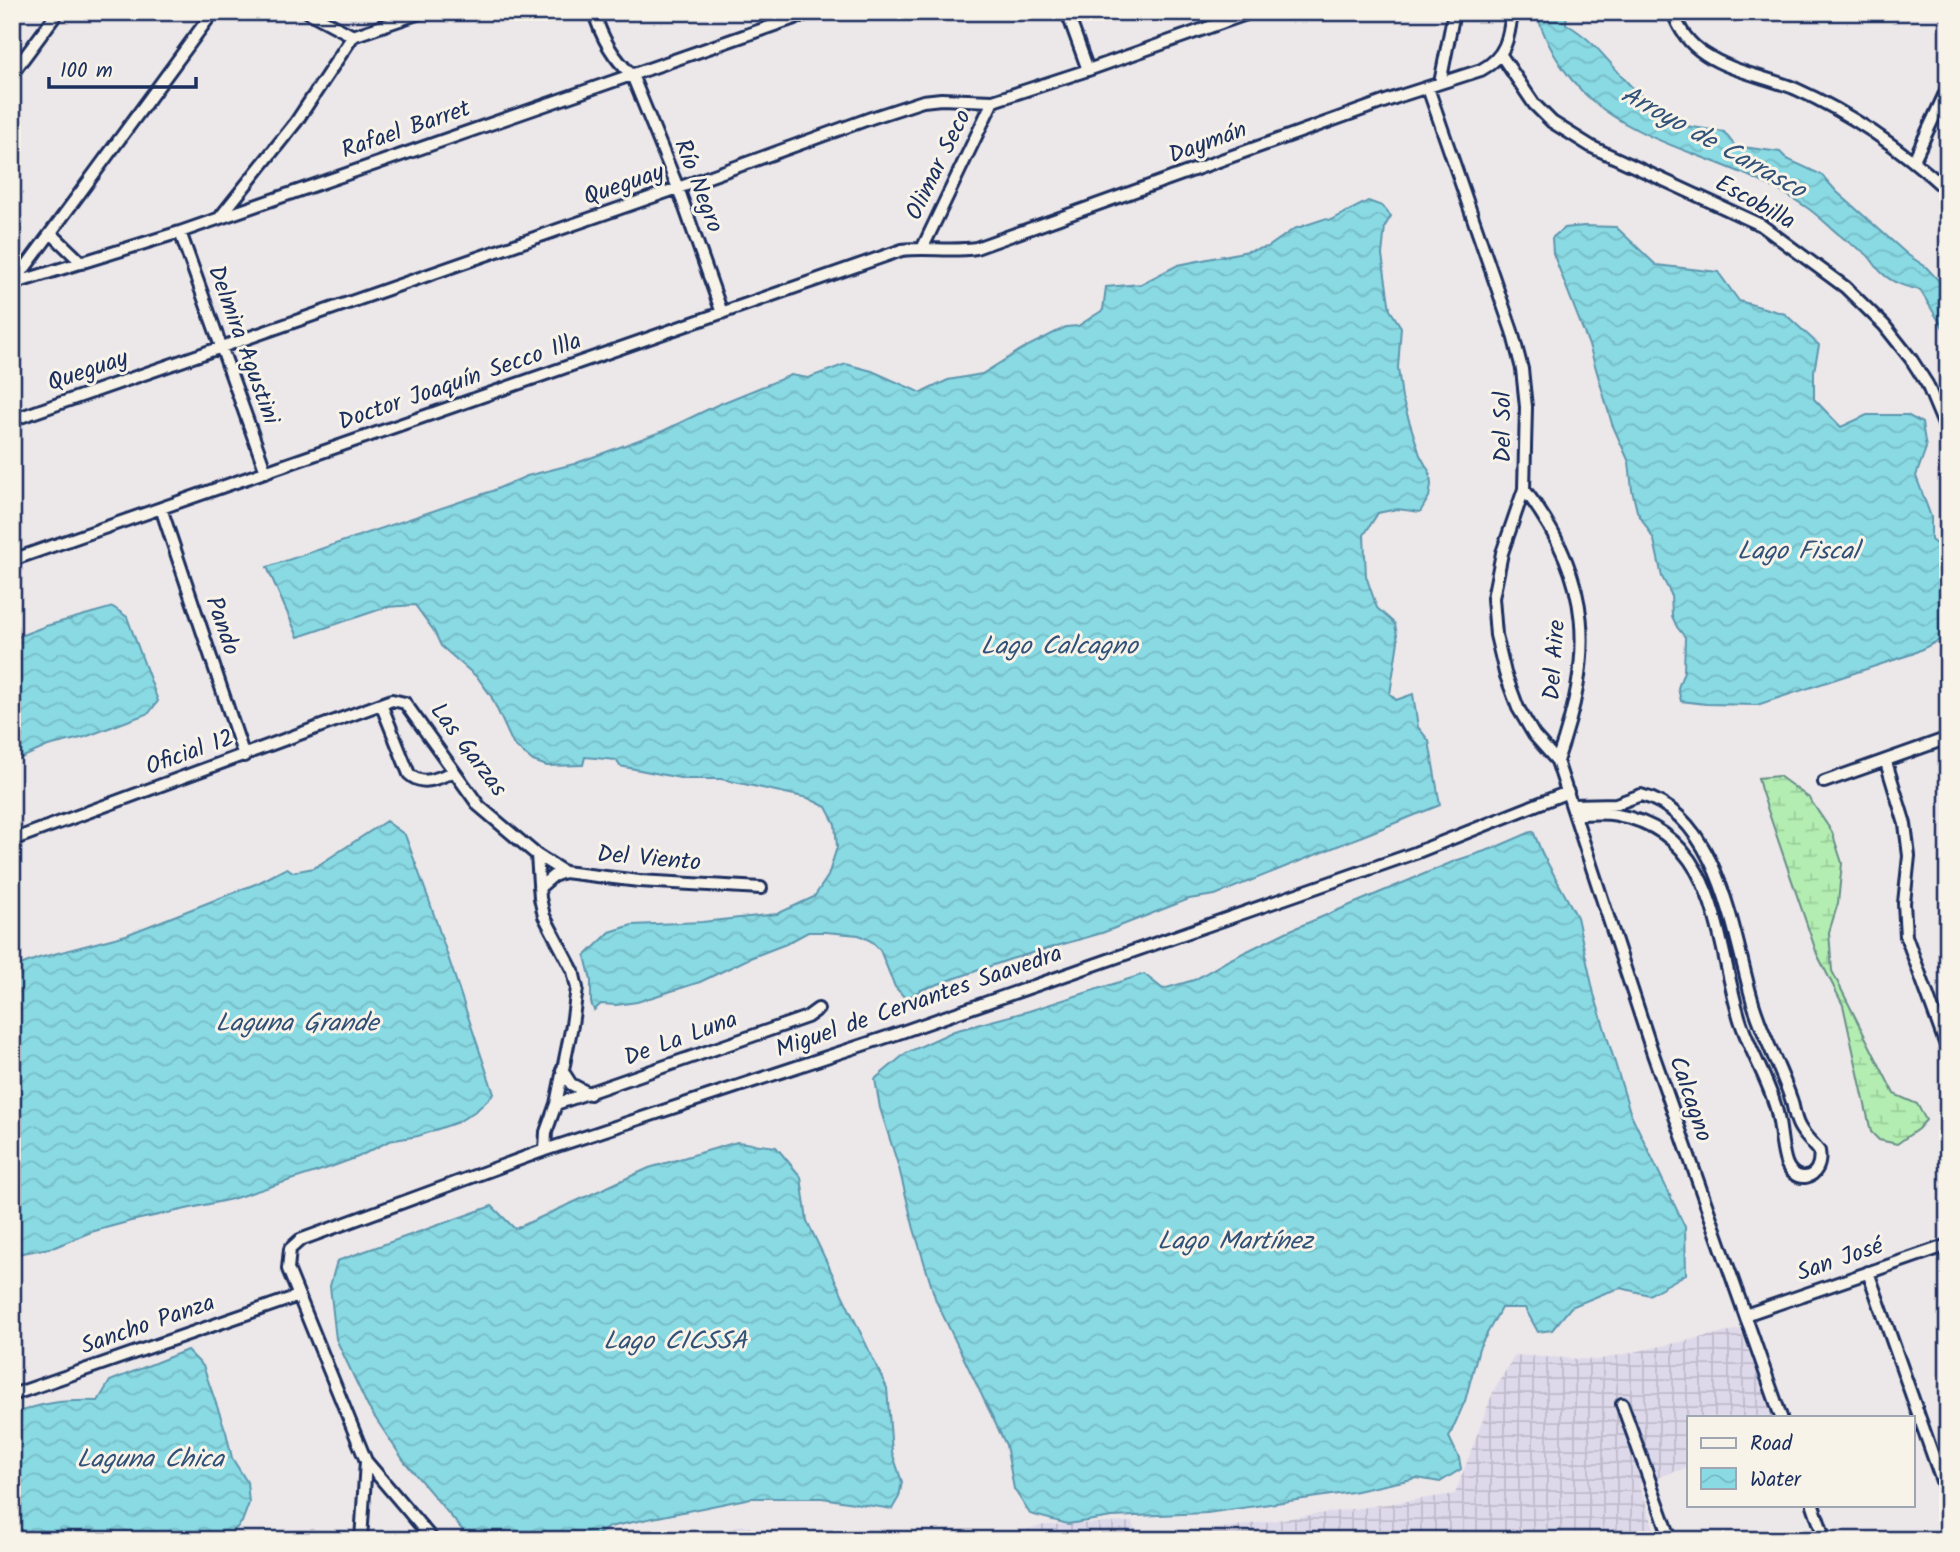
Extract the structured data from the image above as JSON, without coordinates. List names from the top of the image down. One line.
{"streets":{"street":["Rafael Barret","Daymán","Olimar Seco","Queguay","Río Negro","Escobilla","Delmira Agustini","Doctor Joaquín Secco Illa","Del Sol","Pando","Del Aire","Las Garzas","Oficial 12","Del Viento","Miguel de Cervantes Saavedra","De La Luna","Calcagno","San José","Sancho Panza"]},"crossings":[["Rafael Barret","Río Negro"],["Rafael Barret","Delmira Agustini"],["Daymán","Olimar Seco"],["Daymán","Escobilla"],["Daymán","Doctor Joaquín Secco Illa"],["Daymán","Del Sol"],["Olimar Seco","Queguay"],["Olimar Seco","Doctor Joaquín Secco Illa"],["Queguay","Río Negro"],["Queguay","Delmira Agustini"],["Río Negro","Doctor Joaquín Secco Illa"],["Delmira Agustini","Doctor Joaquín Secco Illa"],["Doctor Joaquín Secco Illa","Pando"],["Del Sol","Del Aire"],["Del Sol","Calcagno"],["Pando","Oficial 12"],["Del Aire","Calcagno"],["Las Garzas","Oficial 12"],["Las Garzas","Del Viento"],["Miguel de Cervantes Saavedra","Calcagno"],["Miguel de Cervantes Saavedra","Sancho Panza"],["Calcagno","San José"]],"water":["Arroyo de Carrasco","Lago Fiscal","Lago Calcagno","Laguna Grande","Lago Martínez","Lago CICSSA","Laguna Chica"],"legend":["Road","Water"],"scale_bar":"100 m"}
